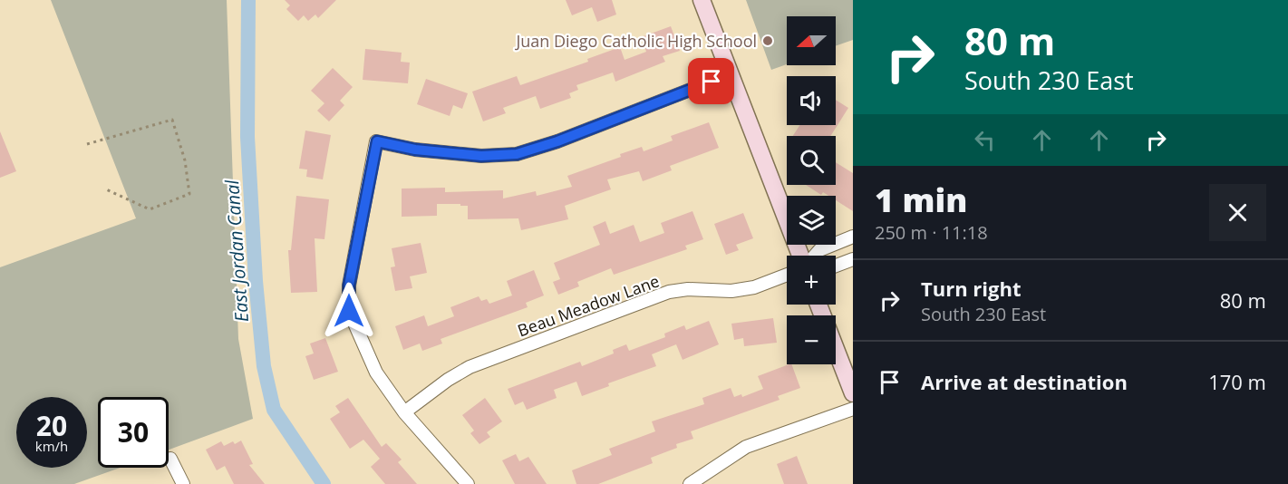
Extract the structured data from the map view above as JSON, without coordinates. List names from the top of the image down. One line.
{"streets":{"street":["Beau Meadow Lane"]},"water":["East Jordan Canal"],"places":["Juan Diego Catholic High School"],"north":"left","page":{"turn":["80 m","South 230 East"],"map_buttons":["+","−"],"heading":["1 min","250 m · 11:18"],"list":[{"name":"Turn right","note":"South 230 East","value":"80 m"},{"name":"Arrive at destination","value":"170 m"}],"speed":"20 km/h","limit":"30"}}
